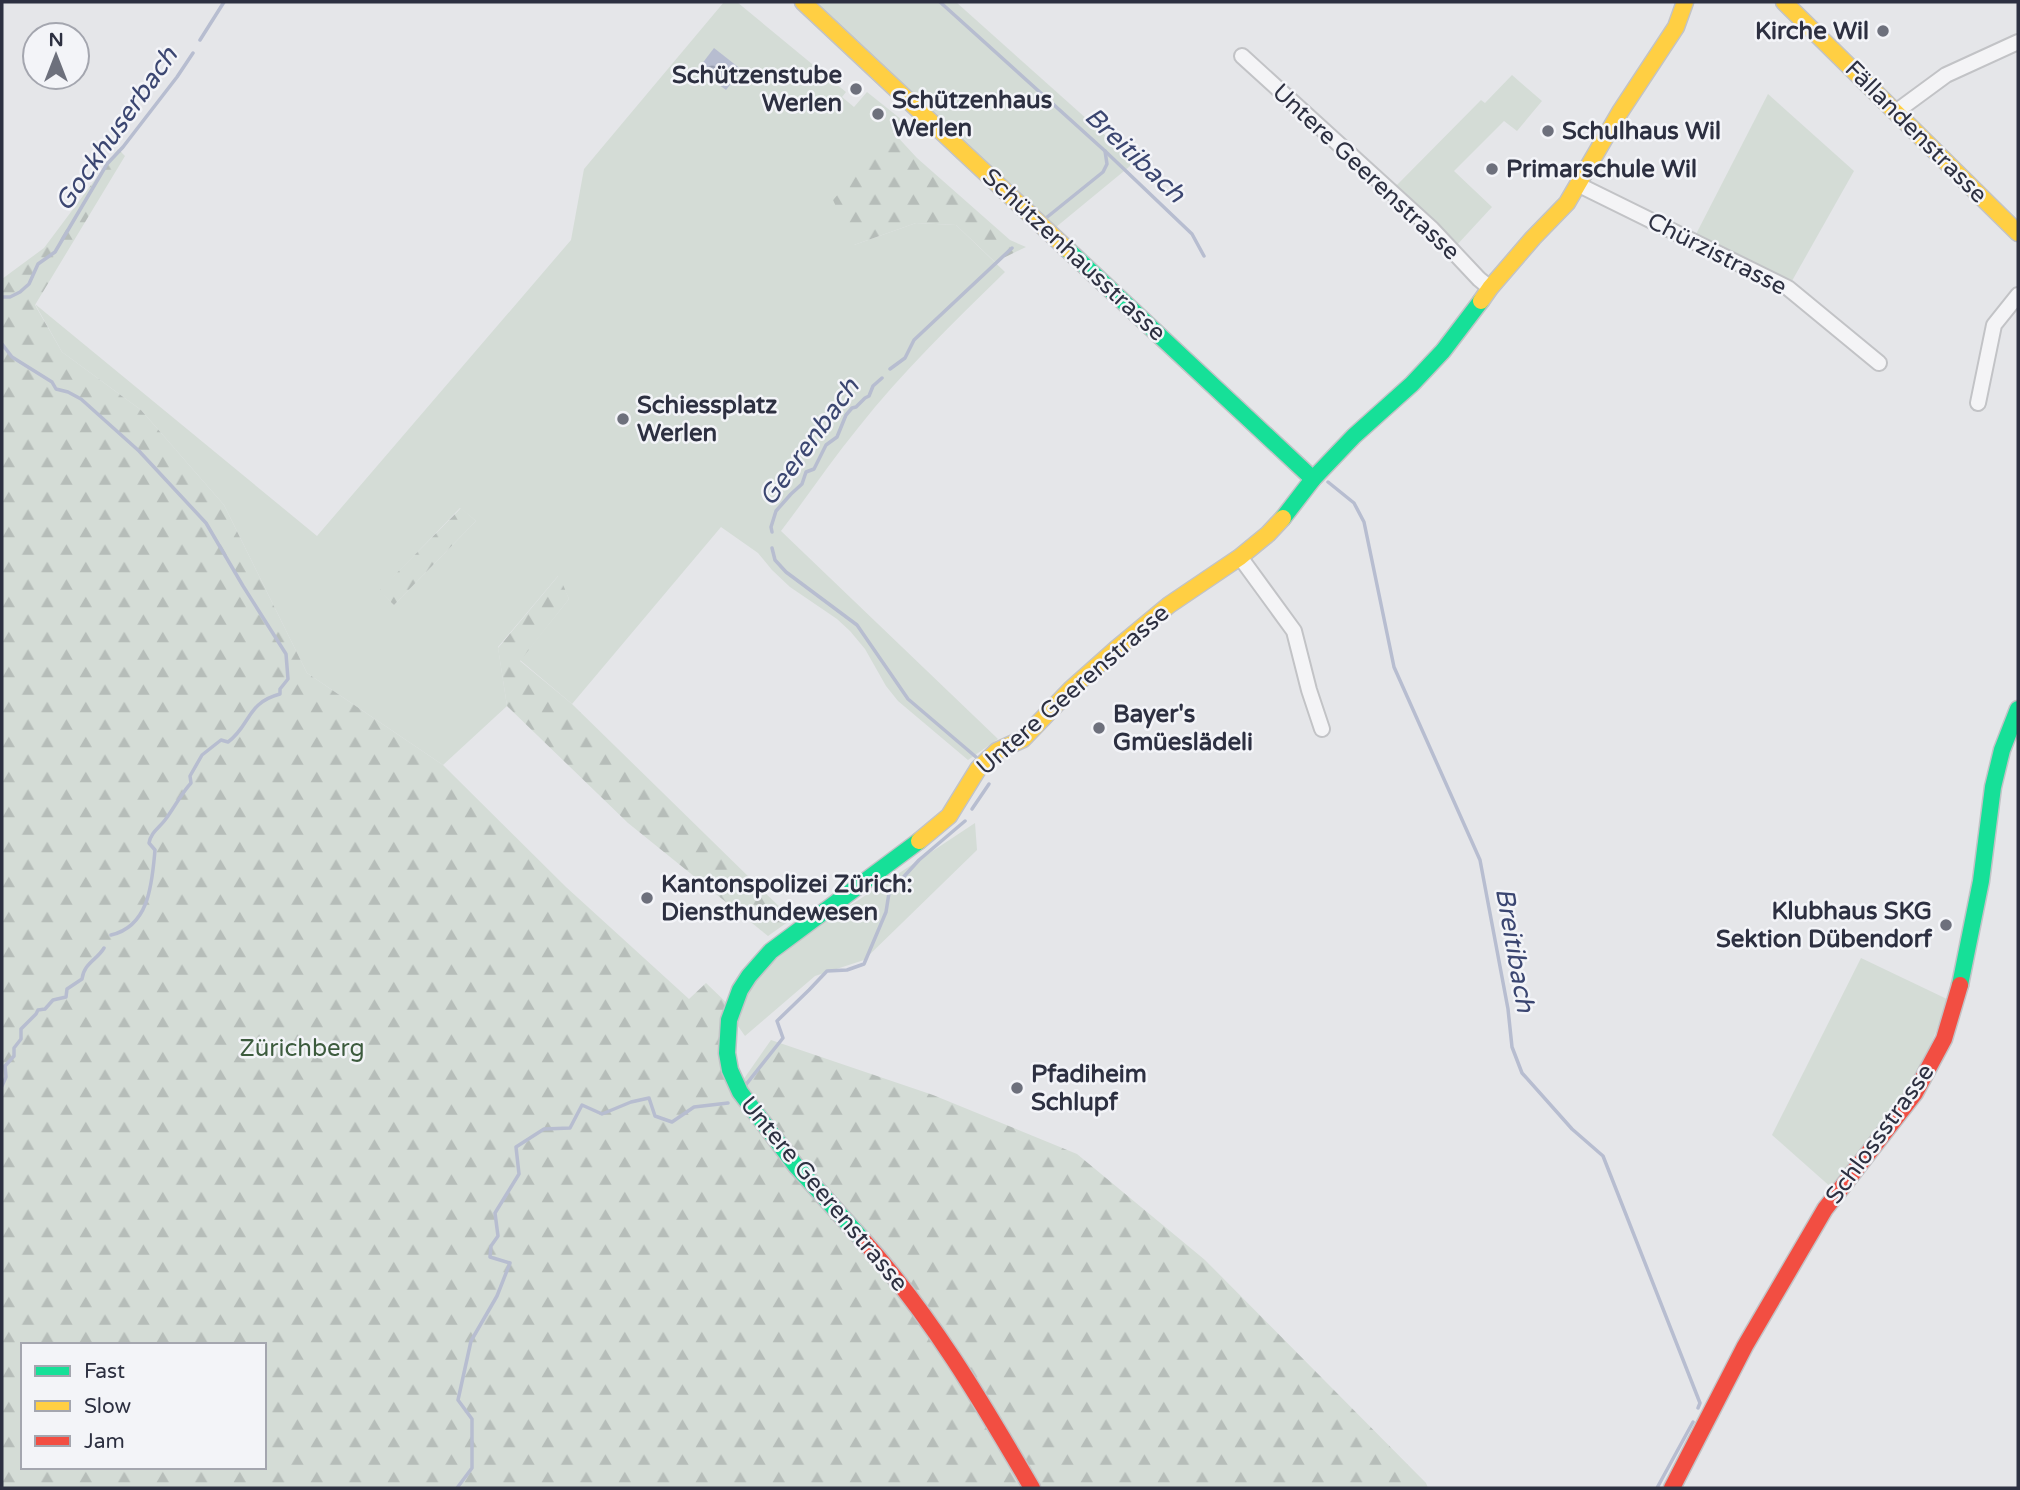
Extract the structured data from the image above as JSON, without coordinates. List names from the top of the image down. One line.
{"streets":{"street":["Fällandenstrasse","Untere Geerenstrasse","Chürzistrasse","Schützenhausstrasse","Schlossstrasse"]},"crossings":[["Untere Geerenstrasse","Chürzistrasse"],["Untere Geerenstrasse","Schützenhausstrasse"]],"water":["Gockhuserbach","Breitibach","Geerenbach"],"parks":["Zürichberg"],"places":["Kirche Wil","Schützenstube Werlen","Schützenhaus Werlen","Schulhaus Wil","Primarschule Wil","Schiessplatz Werlen","Bayer's Gmüeslädeli","Kantonspolizei Zürich: Diensthundewesen","Klubhaus SKG Sektion Dübendorf","Pfadiheim Schlupf"],"legend":["Fast","Slow","Jam"],"north":"top"}
